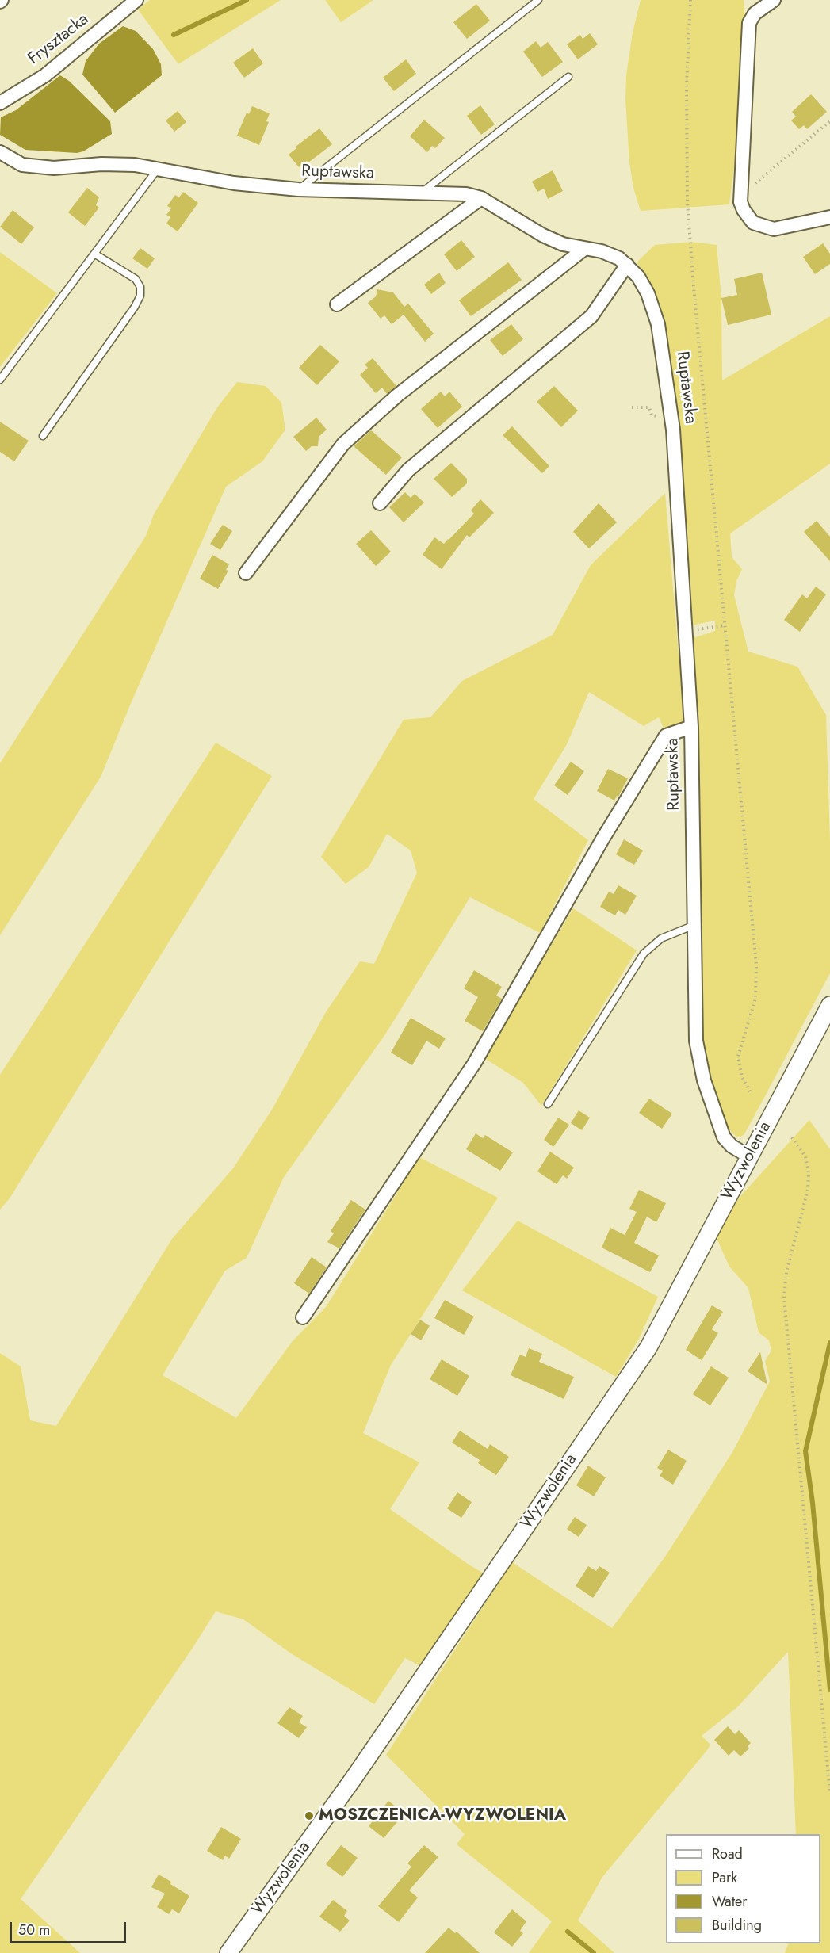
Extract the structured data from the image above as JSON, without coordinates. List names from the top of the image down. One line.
{"streets":{"street":["Frysztacka","Ruptawska","Wyzwolenia"]},"crossings":[["Ruptawska","Wyzwolenia"]],"places":["MOSZCZENICA-WYZWOLENIA"],"legend":["Road","Park","Water","Building"],"scale_bar":"50 m"}
